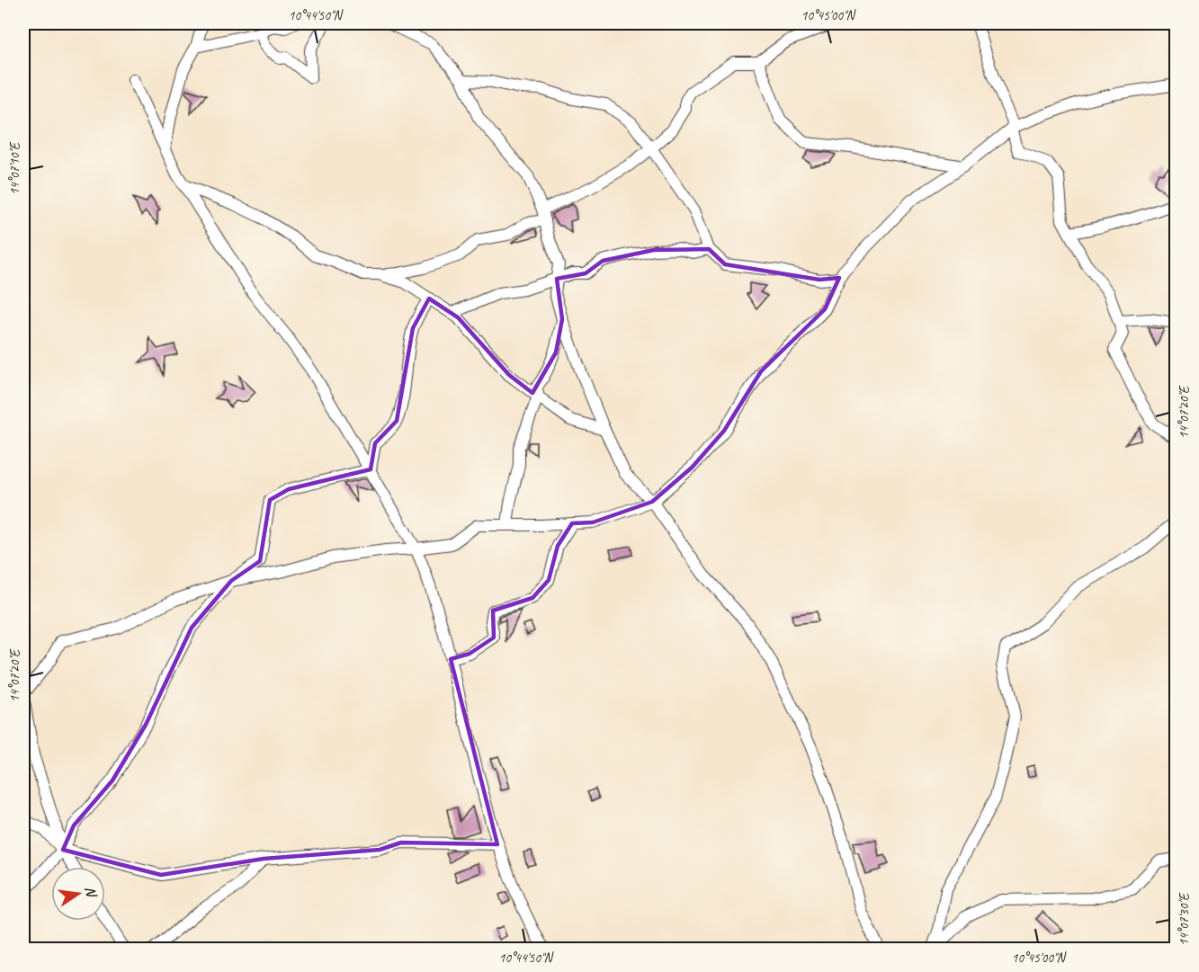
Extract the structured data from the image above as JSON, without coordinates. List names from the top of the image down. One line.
{"north":"right","coordinates":["10°44'50\"N","10°45'00\"N","14°07'10\"E","14°07'20\"E","14°07'30\"E"]}
